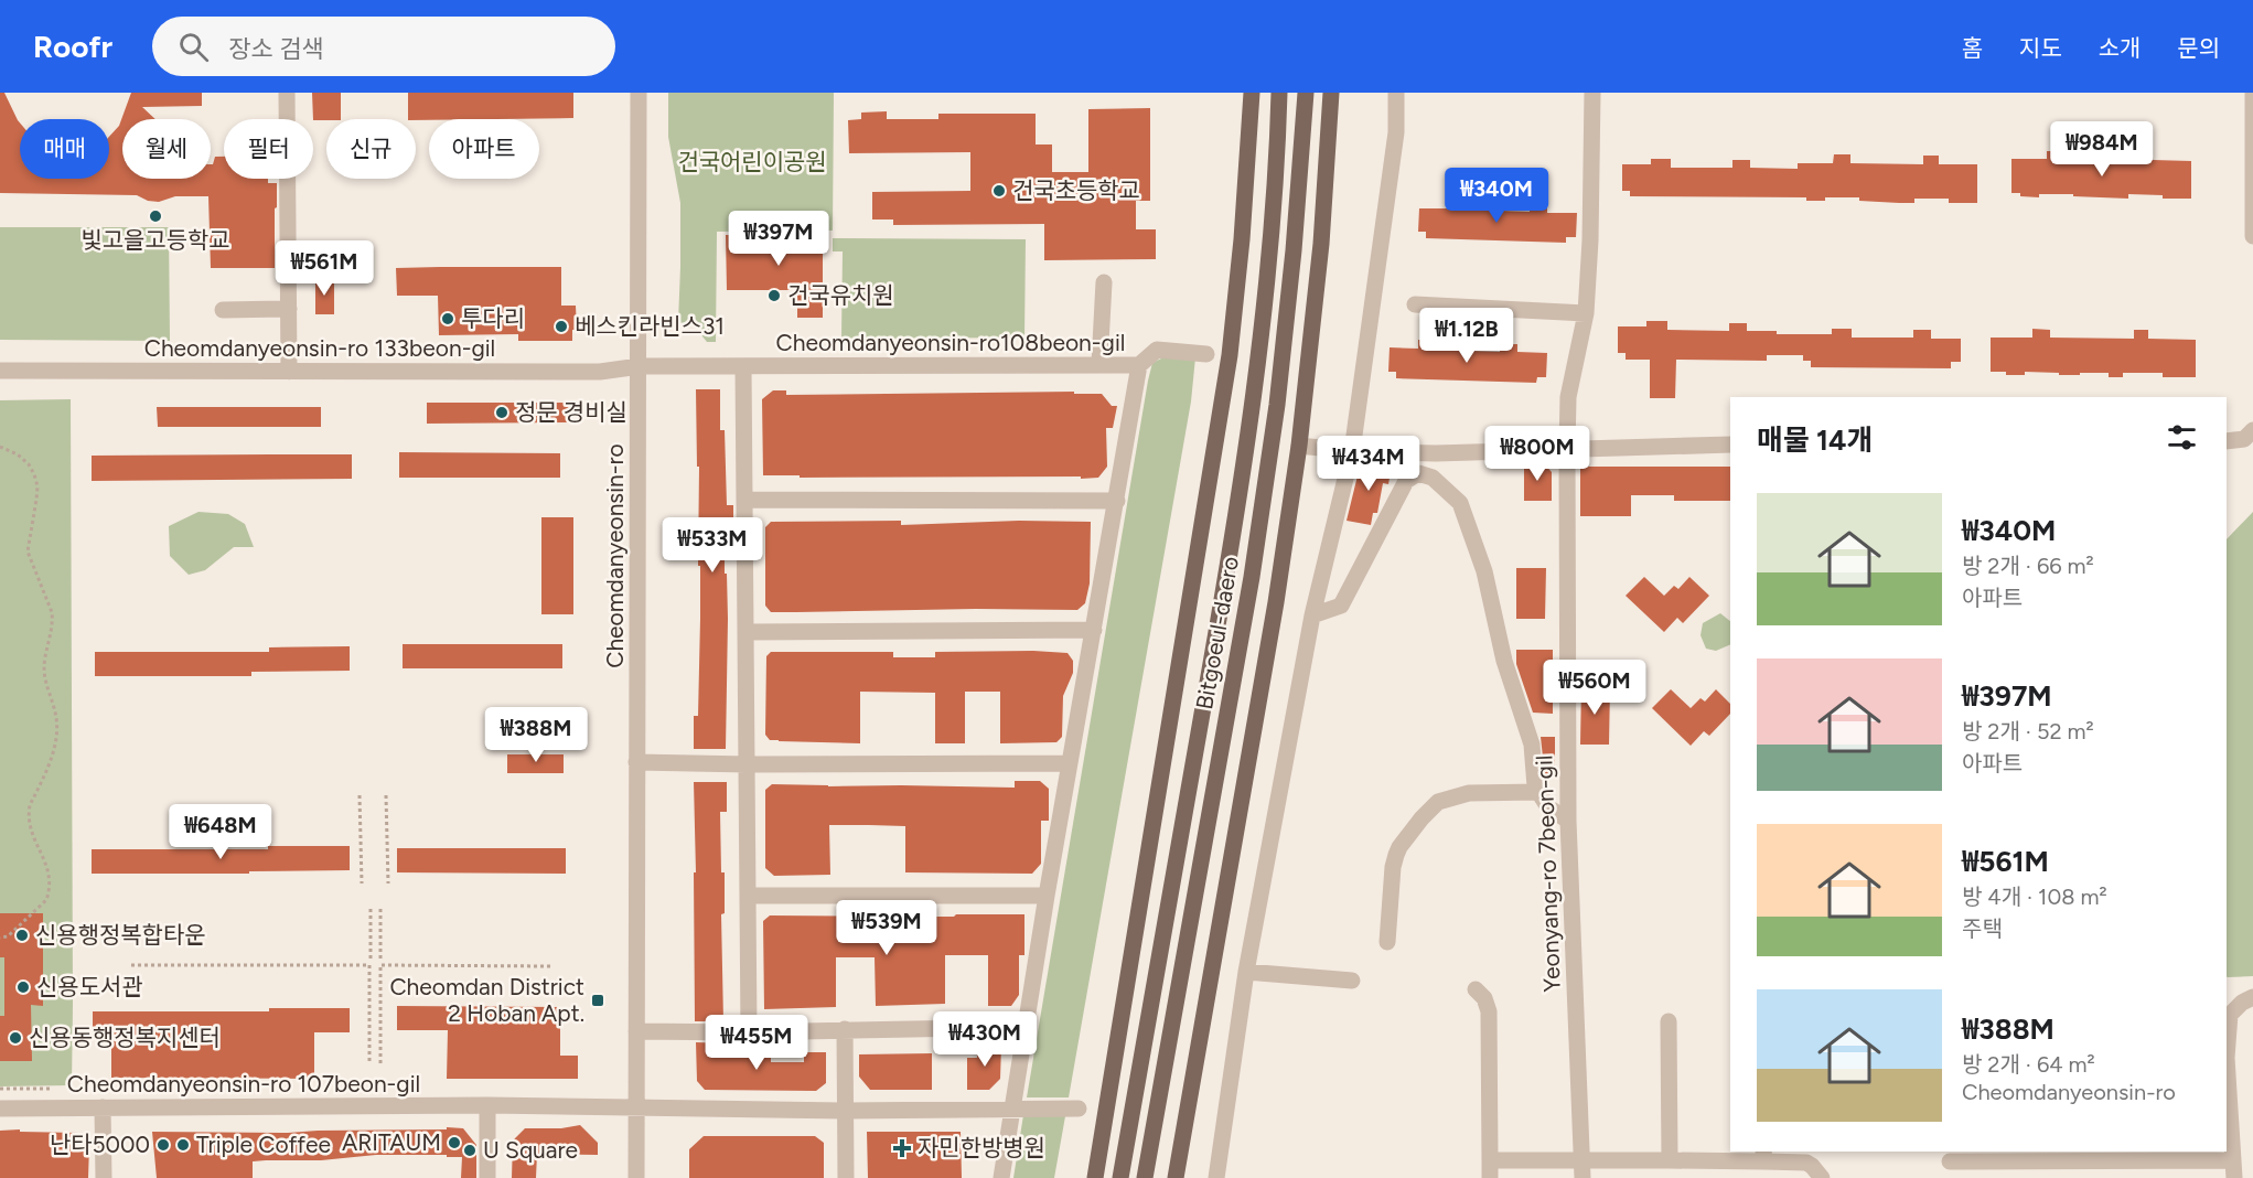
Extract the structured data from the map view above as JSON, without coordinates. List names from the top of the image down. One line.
{"streets":{"main road":["Bitgoeul-daero"],"street":["Cheomdanyeonsin-ro108beon-gil","Cheomdanyeonsin-ro 133beon-gil","Cheomdanyeonsin-ro","Yeonyang-ro 7beon-gil","Cheomdanyeonsin-ro 107beon-gil"]},"crossings":[["Cheomdanyeonsin-ro108beon-gil","Cheomdanyeonsin-ro 133beon-gil"],["Cheomdanyeonsin-ro108beon-gil","Cheomdanyeonsin-ro"],["Cheomdanyeonsin-ro 133beon-gil","Cheomdanyeonsin-ro"],["Cheomdanyeonsin-ro","Cheomdanyeonsin-ro 107beon-gil"]],"parks":["건국어린이공원"],"places":{"other":["건국초등학교","빛고을고등학교","건국유치원","투다리","베스킨라빈스31","정문 경비실","신용행정복합타운","신용도서관","신용동행정복지센터","ARITAUM","난타5000","Triple Coffee","U Square"],"transit":["Cheomdan District 2 Hoban Apt."],"health":["자민한방병원"]},"page":{"header":"Roofr","search":"장소 검색","nav":["홈","지도","소개","문의"],"chip":["매매","월세","필터","신규","아파트"],"price":["₩984M","₩340M","₩397M","₩561M","₩1.12B","₩800M","₩434M","₩533M","₩560M","₩388M","₩648M","₩539M","₩430M","₩455M"],"heading":"매물 14개","list":[{"name":"₩340M","note":"방 2개 · 66 m² · 아파트"},{"name":"₩397M","note":"방 2개 · 52 m² · 아파트"},{"name":"₩561M","note":"방 4개 · 108 m² · 주택"},{"name":"₩388M","note":"방 2개 · 64 m² · Cheomdanyeonsin-ro"}]}}
